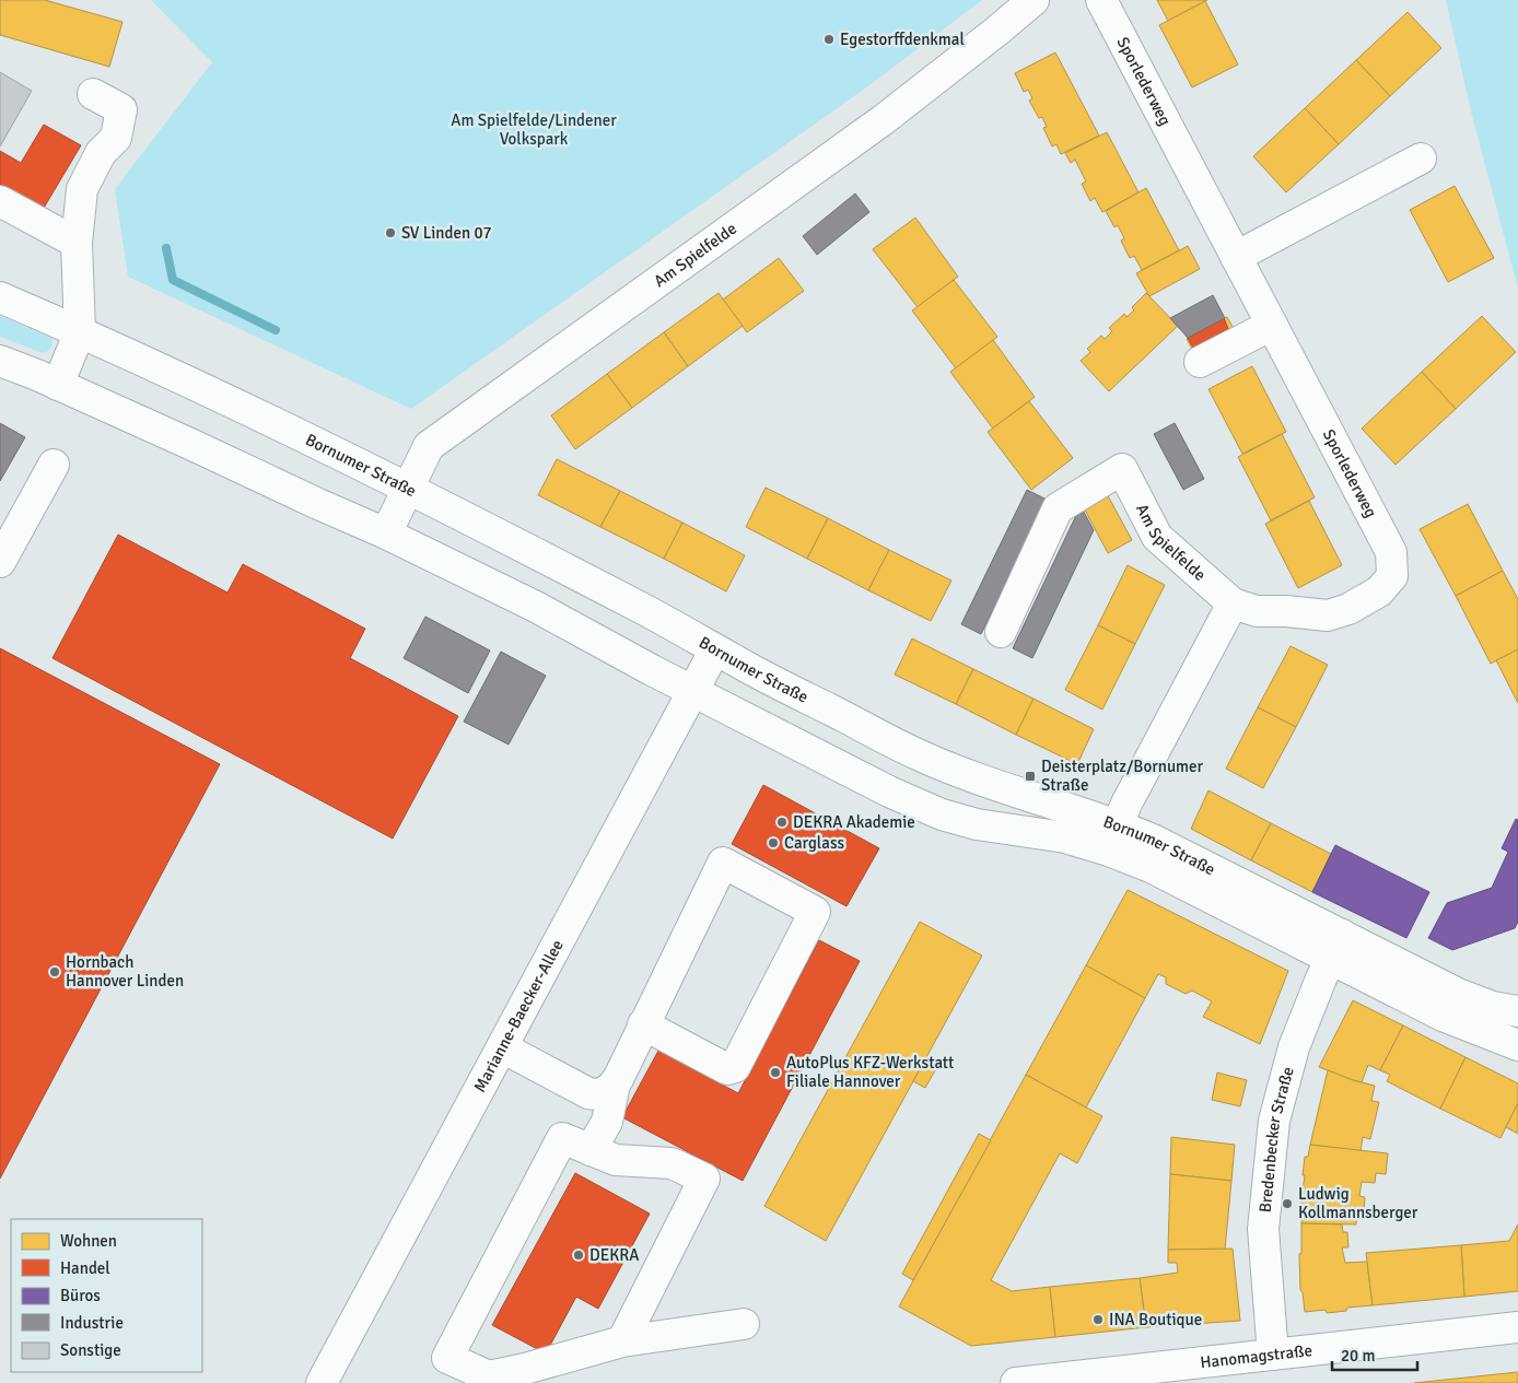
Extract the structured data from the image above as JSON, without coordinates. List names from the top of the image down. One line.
{"streets":{"street":["Sporlederweg","Am Spielfelde","Bornumer Straße","Marianne-Baecker-Allee","Bredenbecker Straße","Hanomagstraße"]},"crossings":[["Sporlederweg","Am Spielfelde"],["Am Spielfelde","Bornumer Straße"],["Bornumer Straße","Marianne-Baecker-Allee"],["Bornumer Straße","Bredenbecker Straße"],["Bredenbecker Straße","Hanomagstraße"]],"parks":["Am Spielfelde/Lindener Volkspark"],"places":{"other":["Egestorffdenkmal","SV Linden 07","DEKRA Akademie","Carglass","Hornbach Hannover Linden","AutoPlus KFZ-Werkstatt Filiale Hannover","Ludwig Kollmannsberger","DEKRA","INA Boutique"],"transit":["Deisterplatz/Bornumer Straße"]},"legend":["Wohnen","Handel","Büros","Industrie","Sonstige"],"scale_bar":"20 m"}
